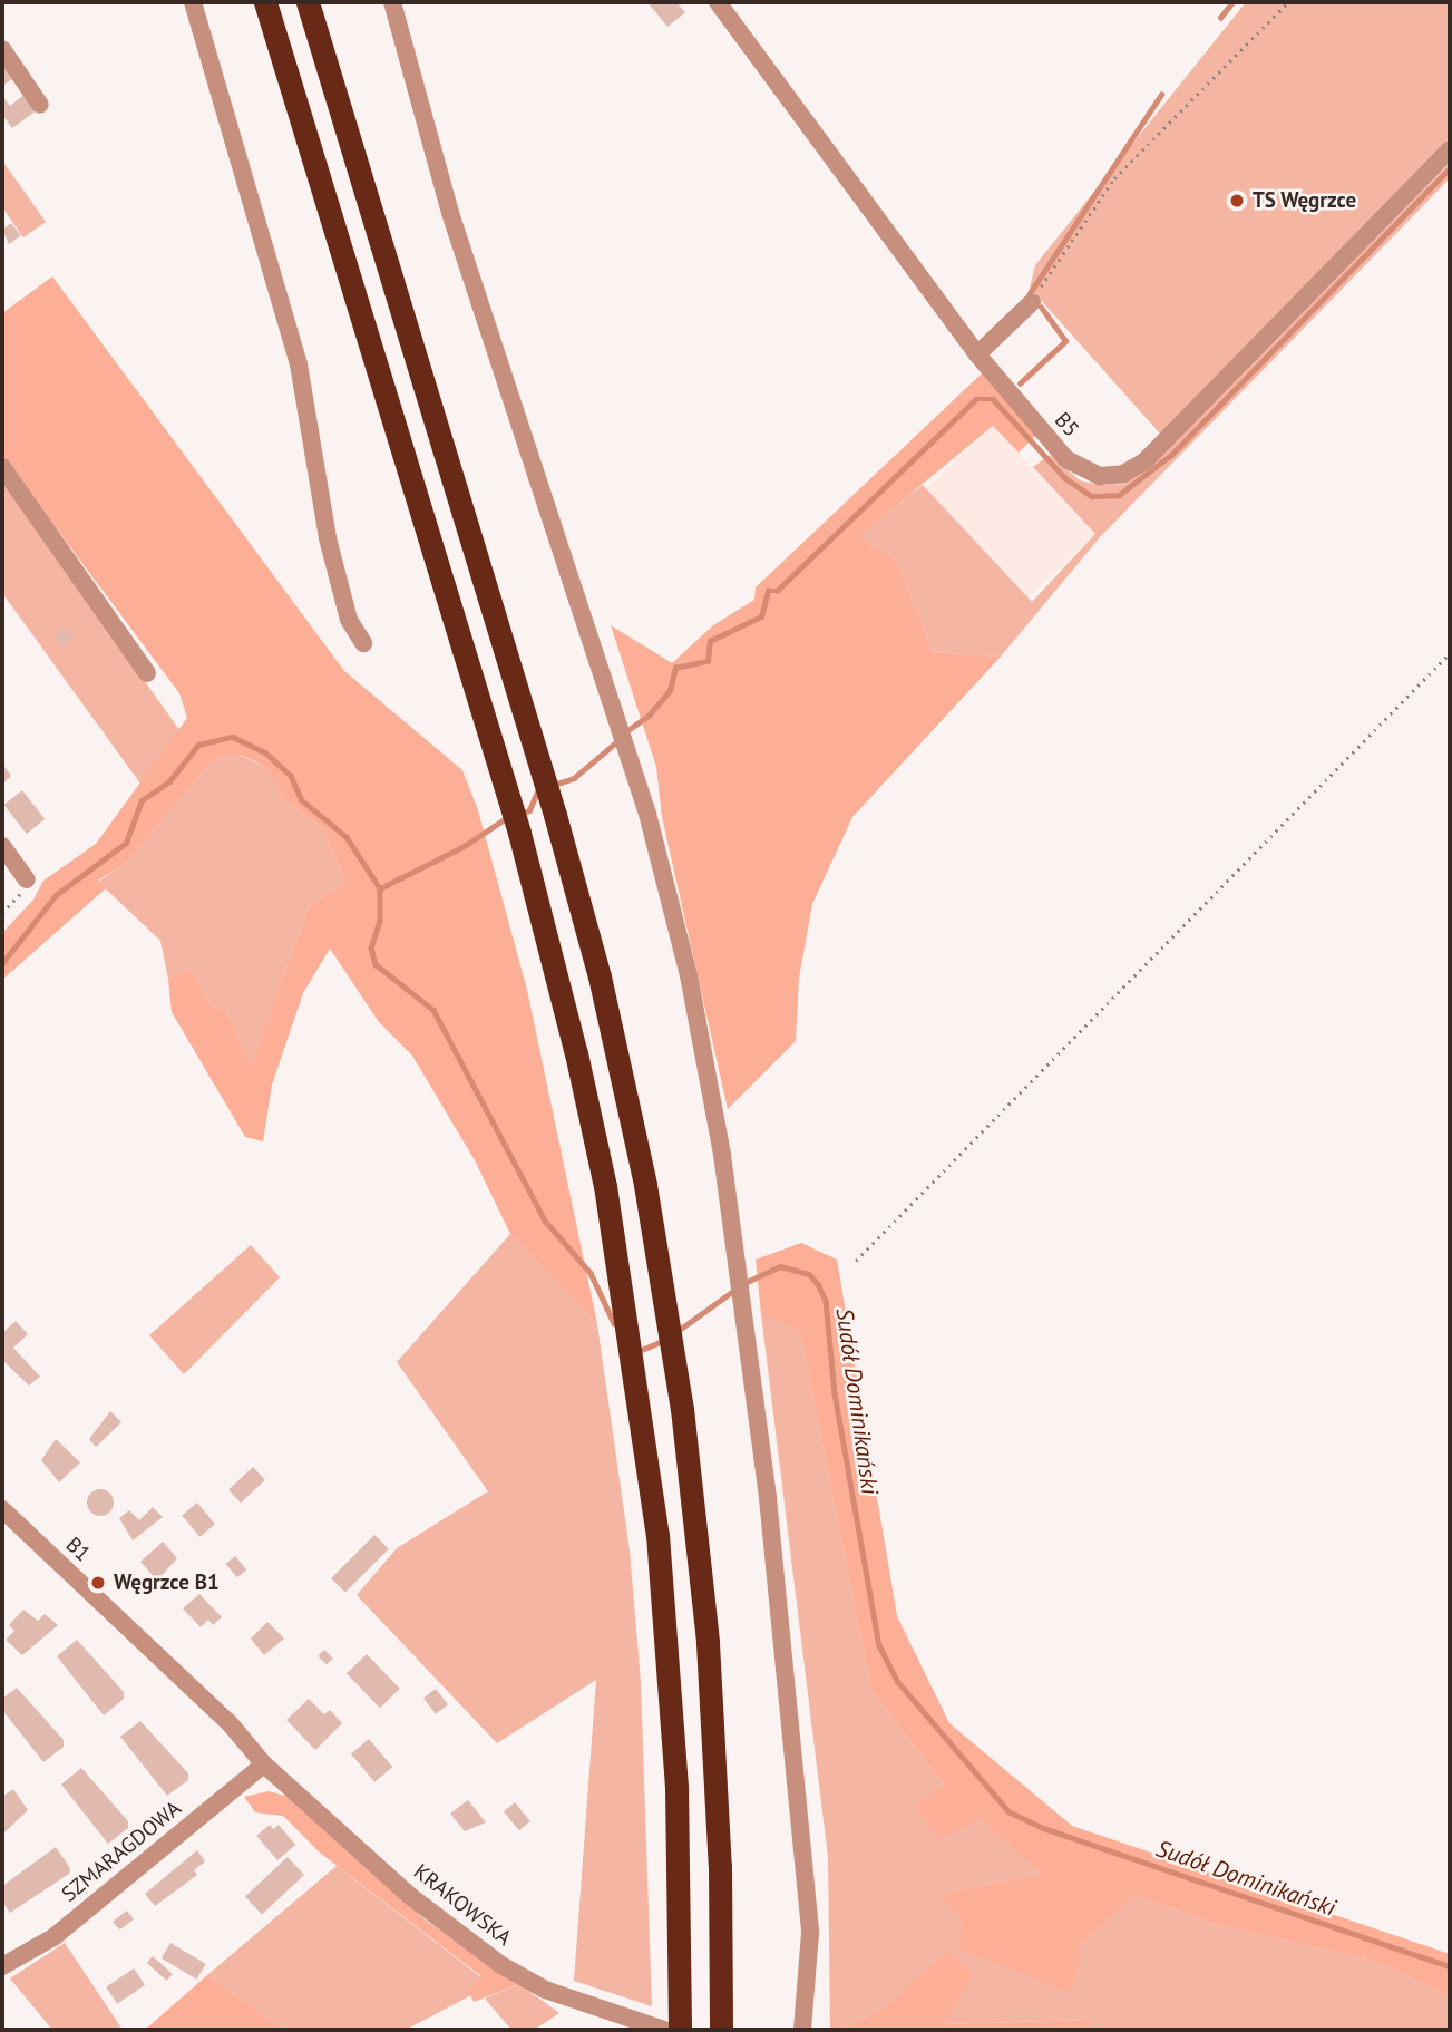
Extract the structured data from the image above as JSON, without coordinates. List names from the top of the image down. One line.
{"streets":{"street":["B5","B1","SZMARAGDOWA","KRAKOWSKA"]},"crossings":[["B1","SZMARAGDOWA"],["B1","KRAKOWSKA"],["SZMARAGDOWA","KRAKOWSKA"]],"water":["Sudół Dominikański"],"places":["TS Węgrzce","Węgrzce B1"]}
